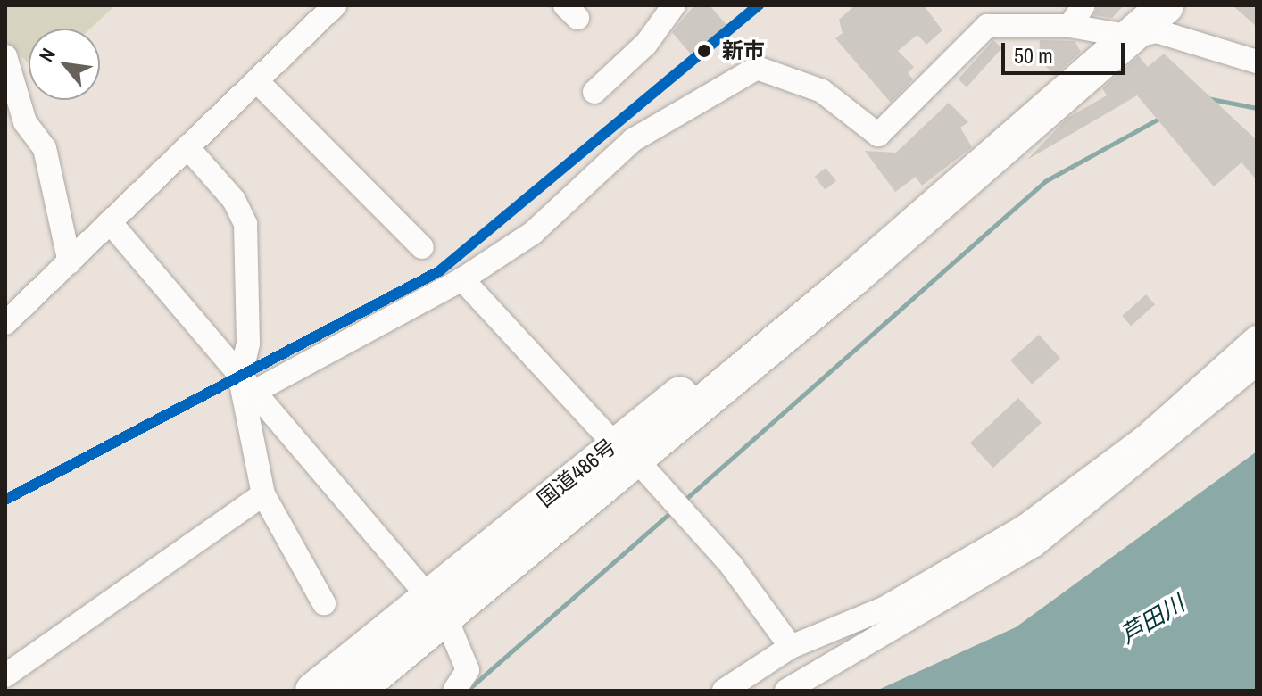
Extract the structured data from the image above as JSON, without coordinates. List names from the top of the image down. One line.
{"streets":{"highway":["国道486号"]},"water":["芦田川"],"places":["新市"],"scale_bar":"50 m","north":"top left"}
